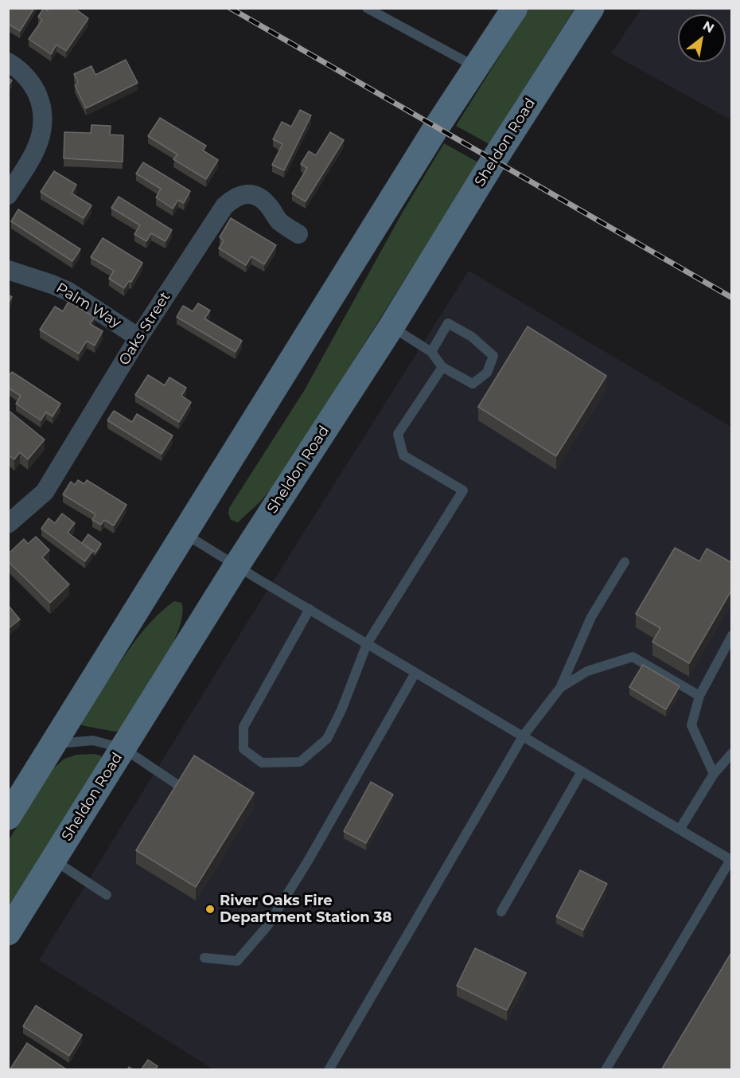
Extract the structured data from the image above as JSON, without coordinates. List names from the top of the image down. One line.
{"streets":{"main road":["Sheldon Road"],"street":["Palm Way","Oaks Street"]},"crossings":[["Palm Way","Oaks Street"]],"places":["River Oaks Fire Department Station 38"],"north":"top right"}
